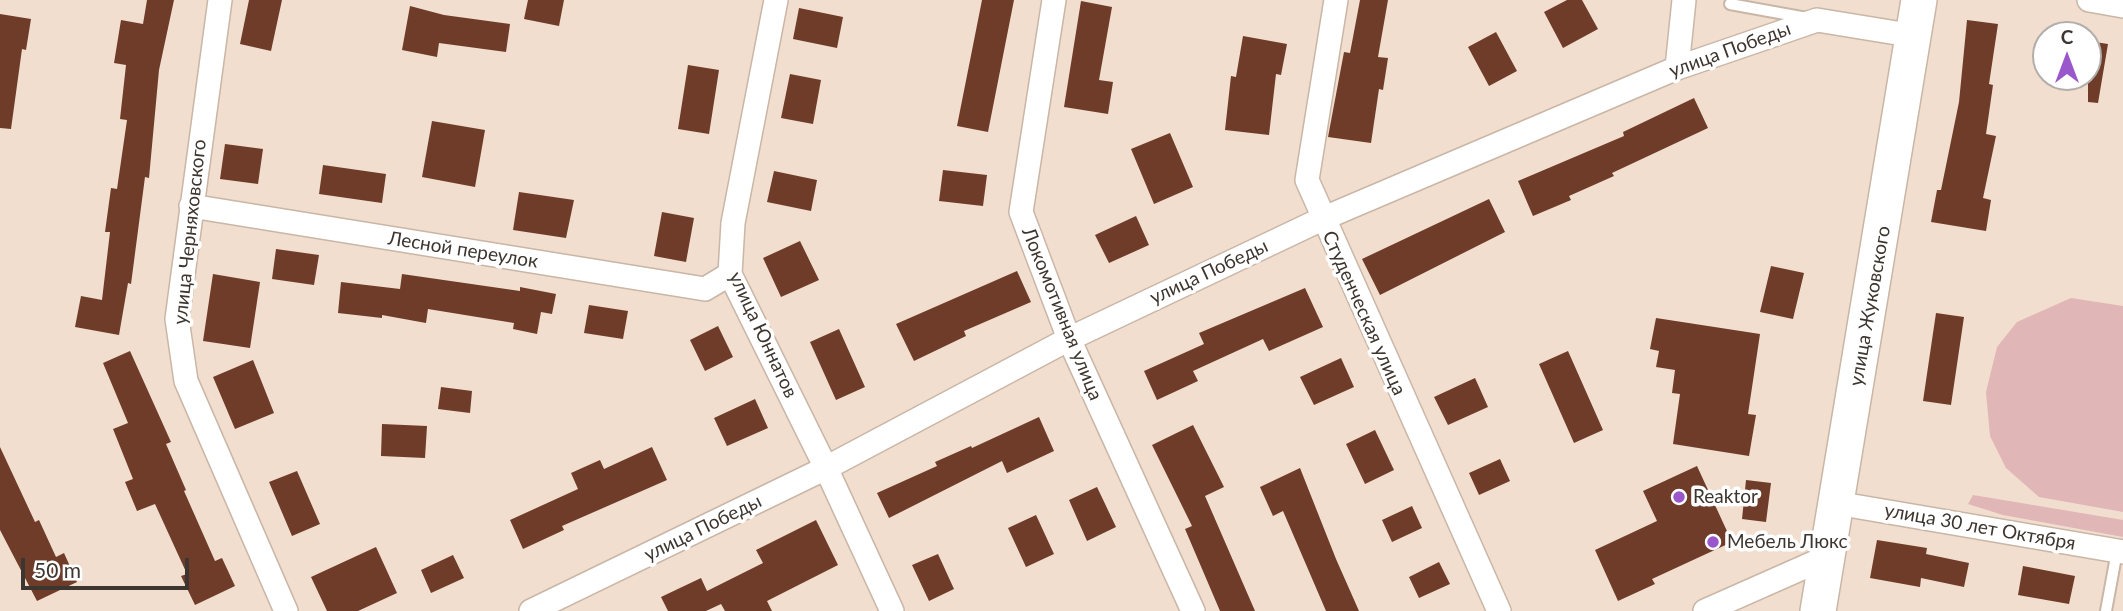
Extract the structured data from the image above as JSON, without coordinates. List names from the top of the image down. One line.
{"streets":{"main road":["улица Жуковского"],"street":["улица Победы","улица Черняховского","Лесной переулок","Студенческая улица","Локомотивная улица","улица Юннатов","улица 30 лет Октября"]},"crossings":[["улица Победы","улица Жуковского"],["улица Победы","Студенческая улица"],["улица Победы","Локомотивная улица"],["улица Победы","улица Юннатов"],["улица Черняховского","Лесной переулок"],["Лесной переулок","улица Юннатов"],["улица Жуковского","улица 30 лет Октября"]],"places":["Reaktor","Мебель Люкс"],"scale_bar":"50 m","north":"top"}
